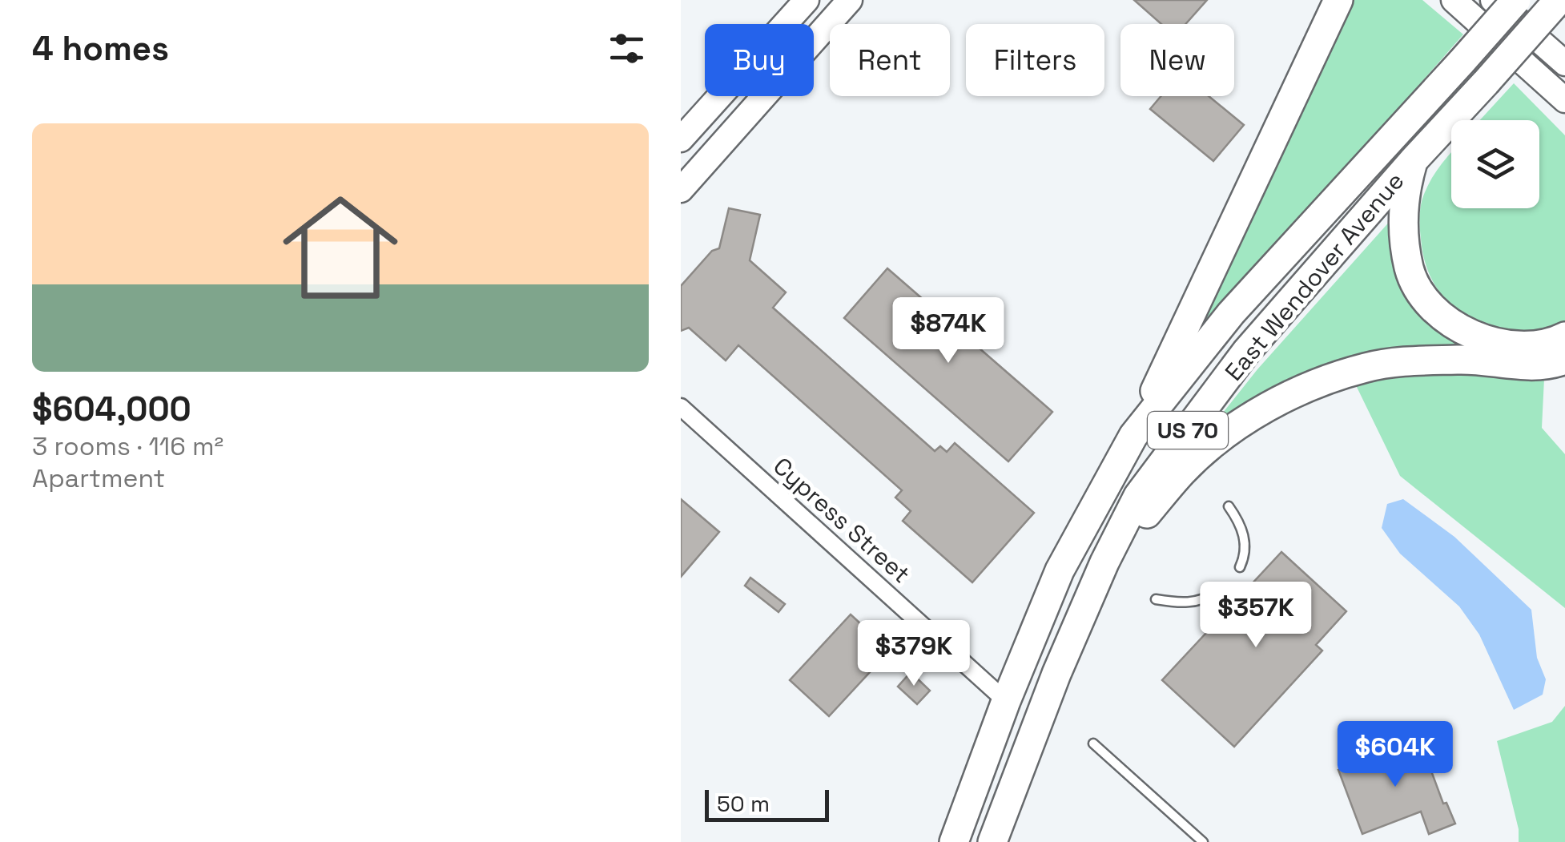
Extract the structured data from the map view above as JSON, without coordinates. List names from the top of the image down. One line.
{"streets":{"highway":["East Wendover Avenue","US 70"],"street":["Cypress Street"]},"crossings":[["East Wendover Avenue","Cypress Street"]],"scale_bar":"50 m","page":{"heading":"4 homes","chip":["Buy","Rent","Filters","New"],"list":[{"name":"$604,000","note":"3 rooms · 116 m² · Apartment"}],"price":["$874K","$357K","$379K","$604K"],"scale":"50 m"}}
